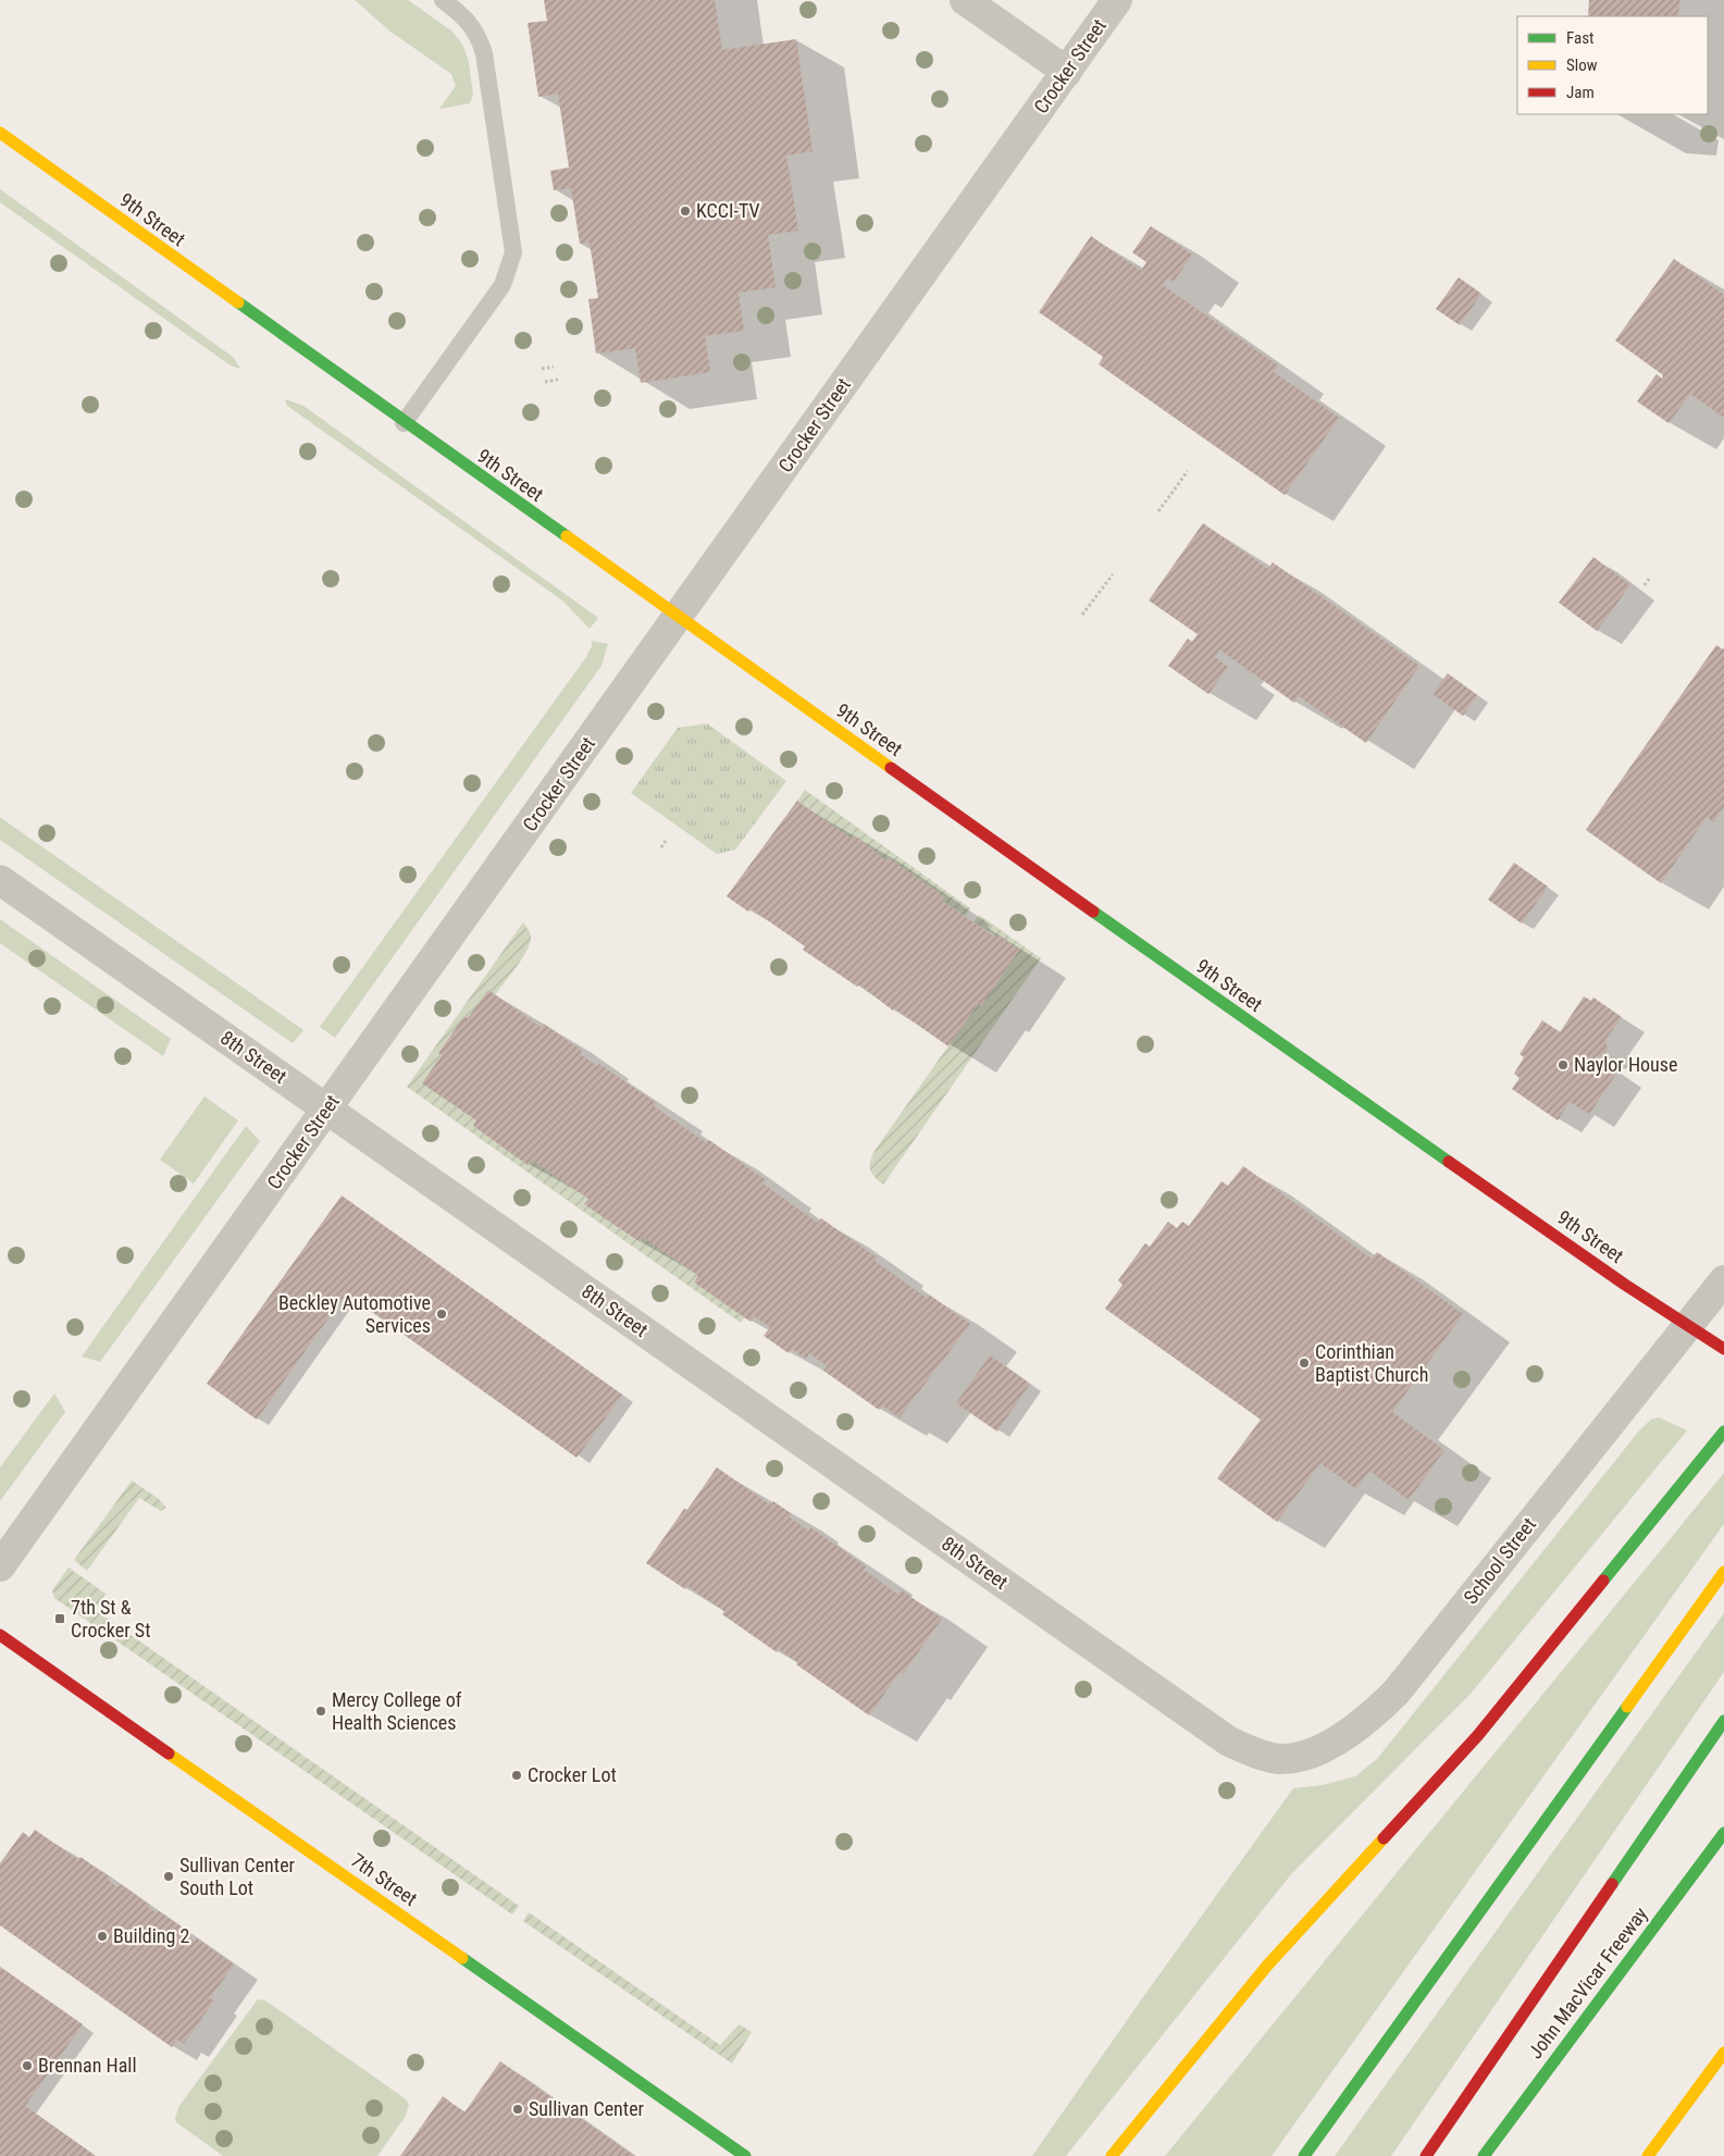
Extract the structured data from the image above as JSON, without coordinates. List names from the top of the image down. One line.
{"streets":{"main road":["9th Street","7th Street","John MacVicar Freeway"],"street":["Crocker Street","8th Street","School Street"]},"crossings":[["Crocker Street","9th Street"],["Crocker Street","8th Street"],["9th Street","School Street"],["8th Street","School Street"]],"places":{"other":["KCCI-TV","Naylor House","Beckley Automotive Services","Corinthian Baptist Church","Mercy College of Health Sciences","Crocker Lot","Sullivan Center South Lot","Building 2","Brennan Hall","Sullivan Center"],"transit":["7th St & Crocker St"]},"legend":["Fast","Slow","Jam"]}
